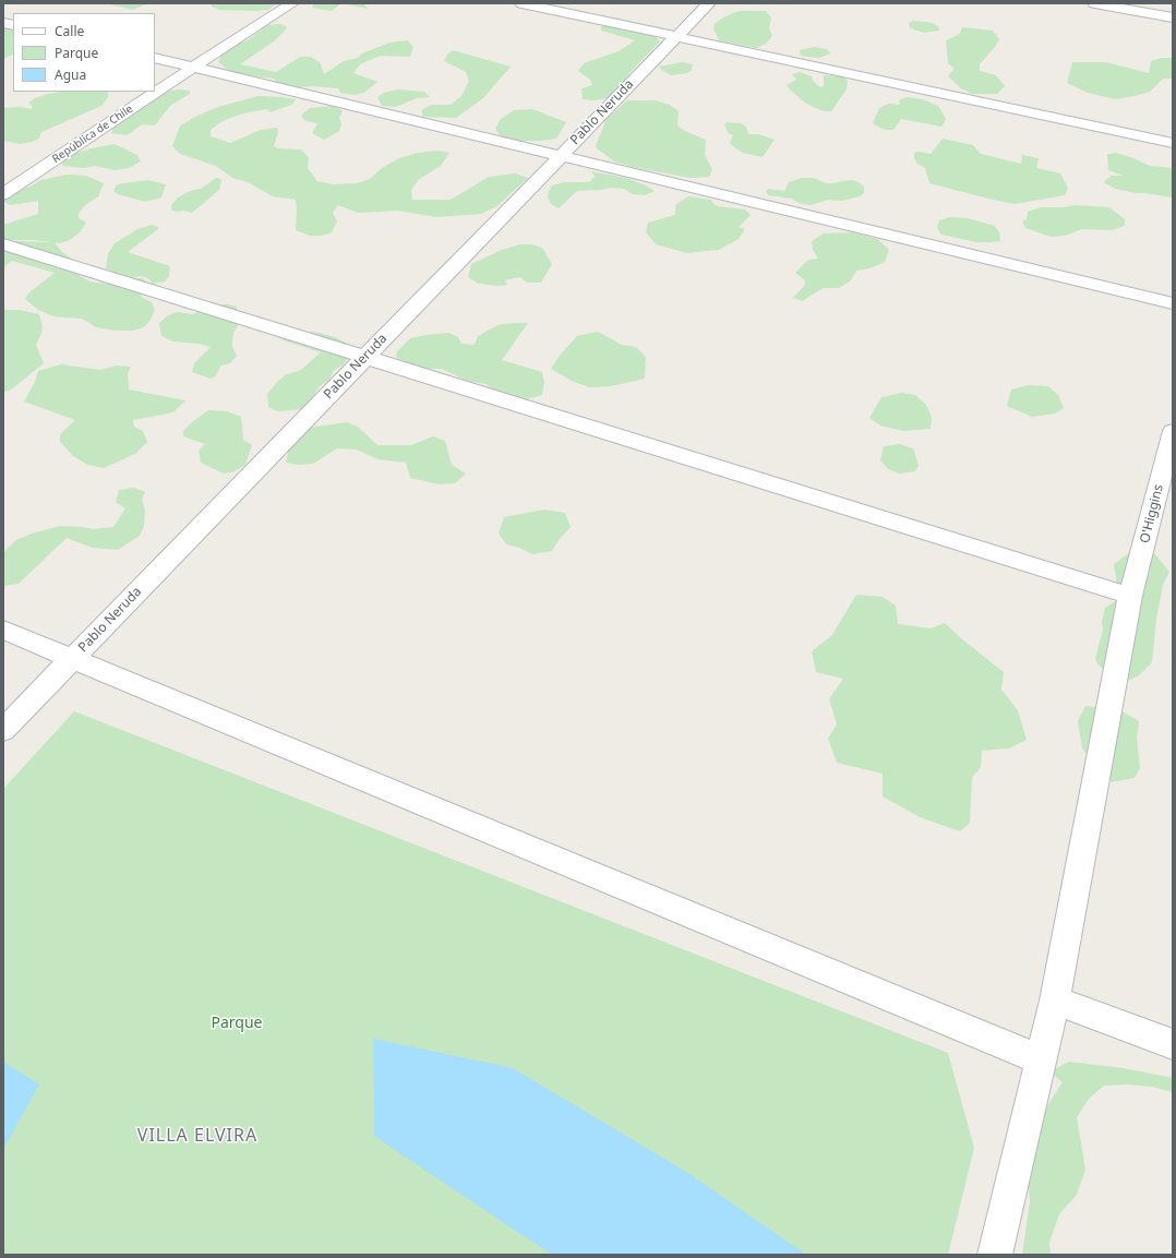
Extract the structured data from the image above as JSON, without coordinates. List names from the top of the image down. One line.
{"streets":{"street":["Pablo Neruda","República de Chile","O'Higgins"]},"districts":["VILLA ELVIRA"],"parks":["Parque"],"legend":["Calle","Parque","Agua"]}
